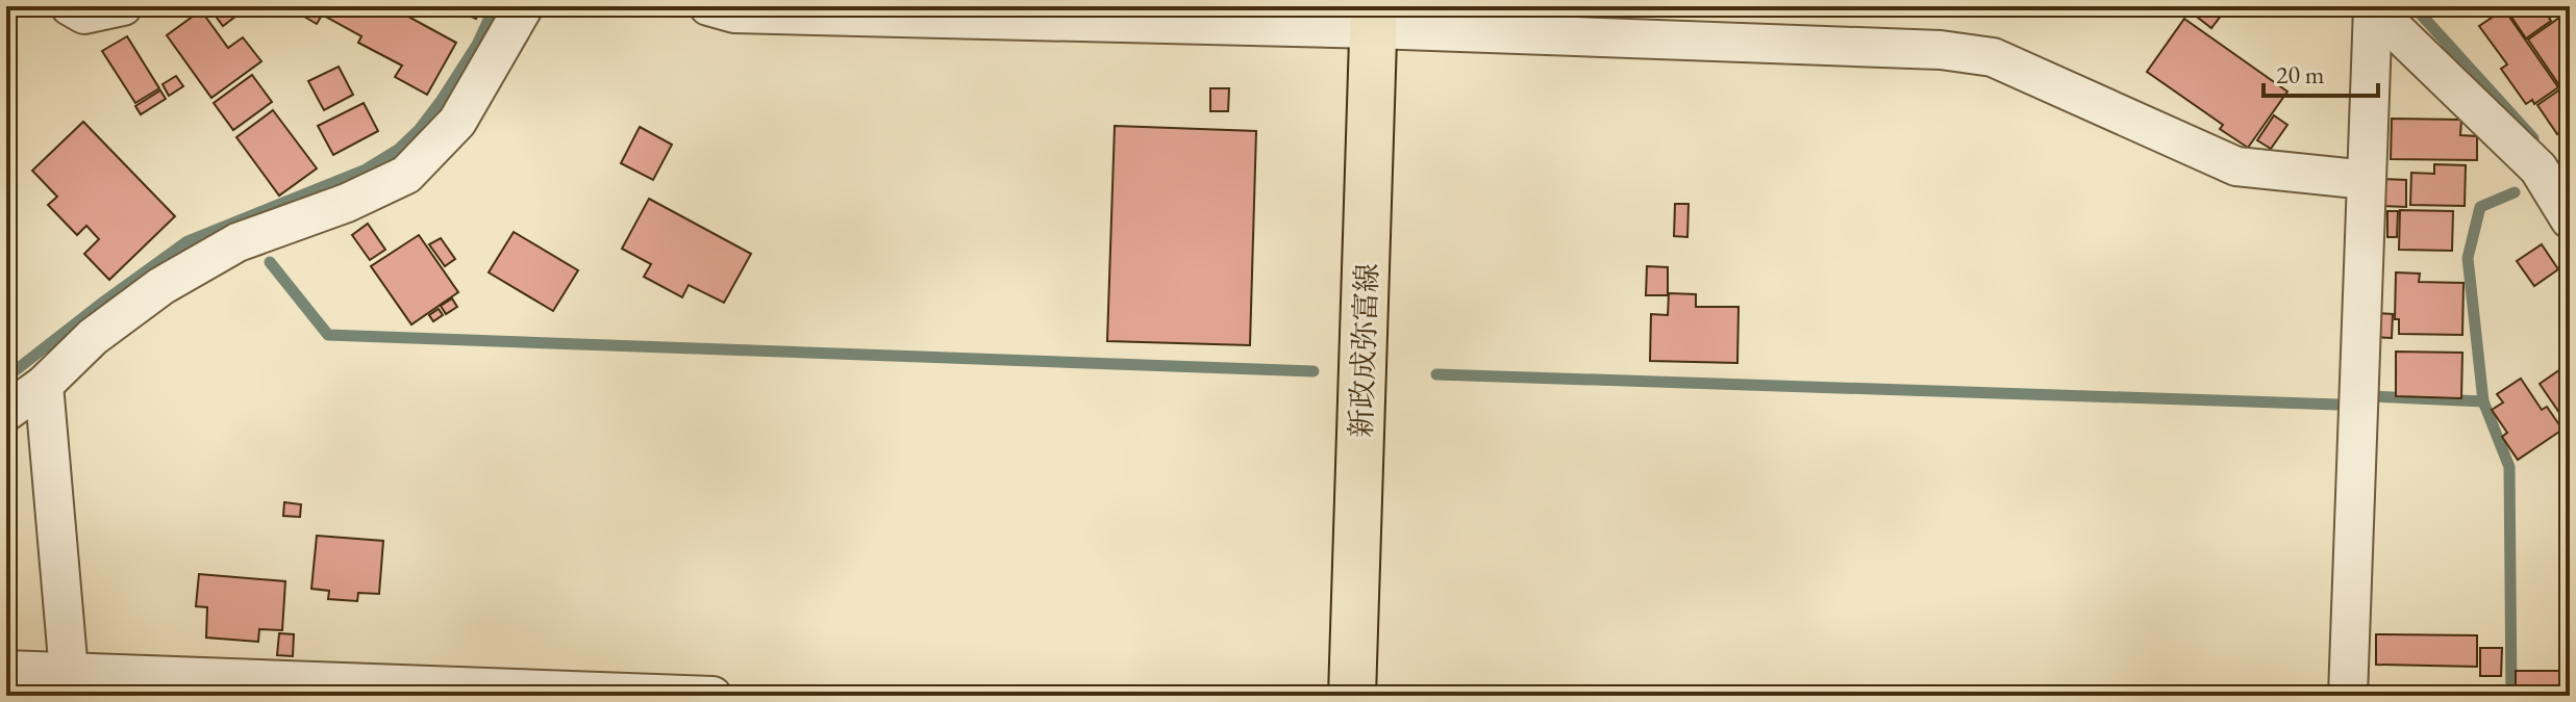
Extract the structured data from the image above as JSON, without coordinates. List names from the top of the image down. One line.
{"streets":{"main road":["新政成弥富線"]},"scale_bar":"20 m"}
